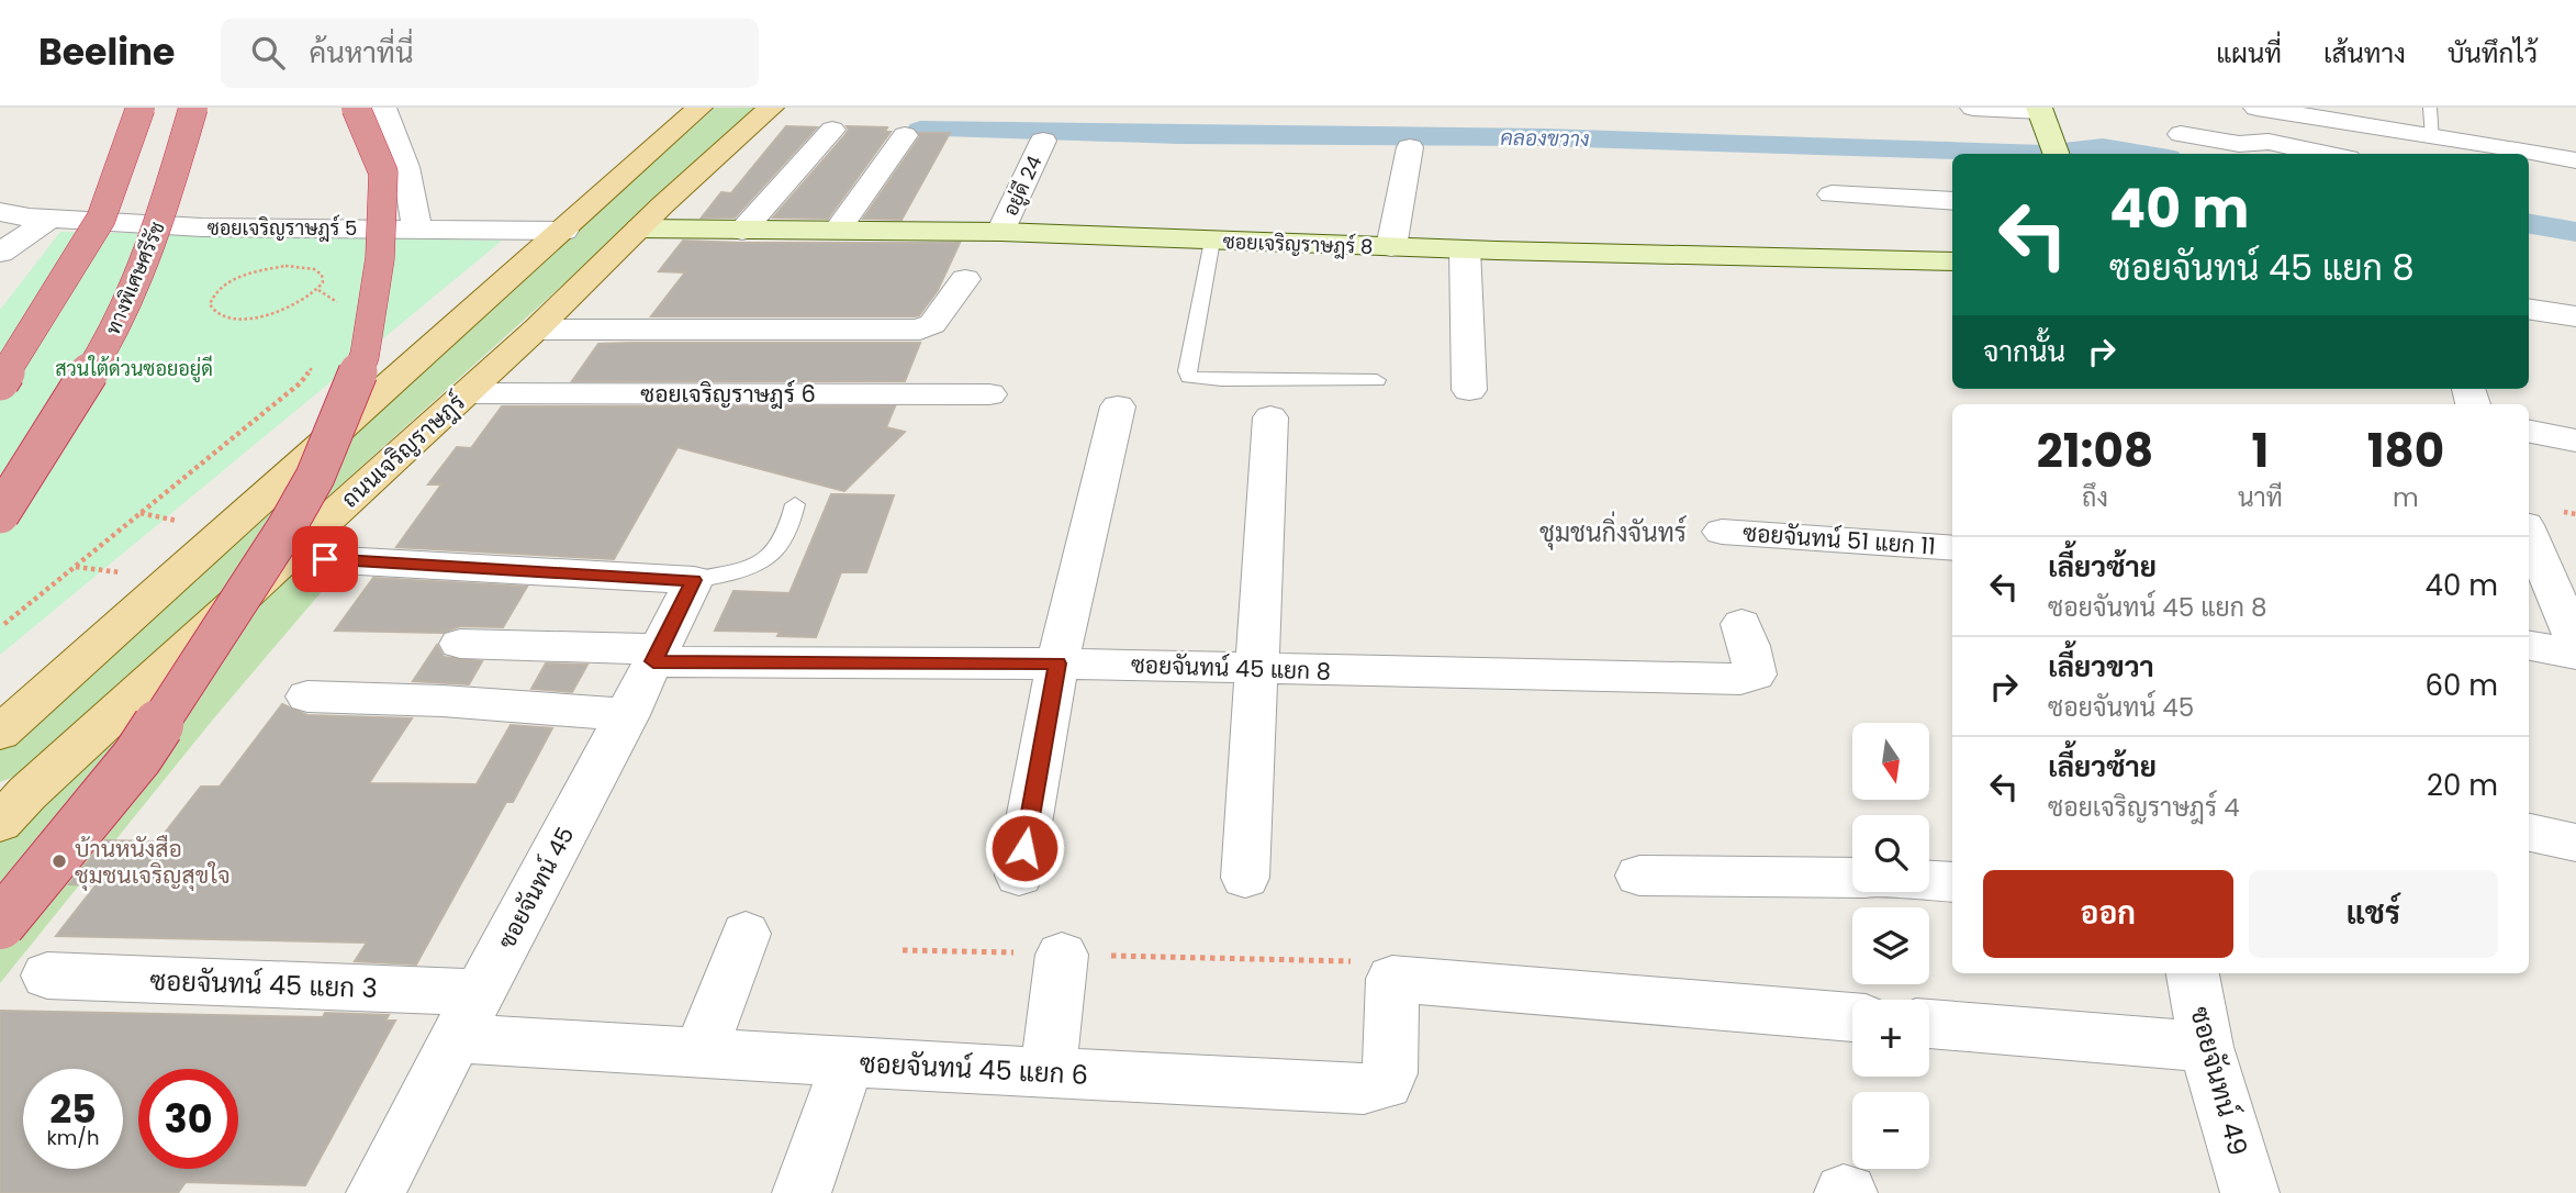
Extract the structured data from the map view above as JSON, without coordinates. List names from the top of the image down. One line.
{"streets":{"highway":["ทางพิเศษศรีรัช"],"main road":["ถนนเจริญราษฎร์"],"street":["อยู่ดี 24","ซอยเจริญราษฎร์ 5","ซอยเจริญราษฎร์ 8","ซอยเจริญราษฎร์ 6","ซอยจันทน์ 51 แยก 11","ซอยจันทน์ 45 แยก 8","ซอยจันทน์ 45","ซอยจันทน์ 45 แยก 3","ซอยจันทน์ 45 แยก 6","ซอยจันทน์ 49"]},"crossings":[["อยู่ดี 24","ซอยเจริญราษฎร์ 8"],["ซอยเจริญราษฎร์ 8","ถนนเจริญราษฎร์"],["ซอยเจริญราษฎร์ 6","ถนนเจริญราษฎร์"],["ซอยจันทน์ 45 แยก 8","ซอยจันทน์ 45"],["ซอยจันทน์ 45","ซอยจันทน์ 45 แยก 3"],["ซอยจันทน์ 45","ซอยจันทน์ 45 แยก 6"],["ซอยจันทน์ 45 แยก 3","ซอยจันทน์ 45 แยก 6"]],"districts":["ชุมชนกิ่งจันทร์"],"water":["คลองขวาง"],"parks":["สวนใต้ด่วนซอยอยู่ดี"],"places":["บ้านหนังสือ ชุมชนเจริญสุขใจ"],"north":"bottom","page":{"header":"Beeline","search":"ค้นหาที่นี่","nav":["แผนที่","เส้นทาง","บันทึกไว้"],"turn":["40 m","ซอยจันทน์ 45 แยก 8"],"then":"จากนั้น","eta":["21:08","ถึง","1","นาที","180","m"],"list":[{"name":"เลี้ยวซ้าย","note":"ซอยจันทน์ 45 แยก 8","value":"40 m"},{"name":"เลี้ยวขวา","note":"ซอยจันทน์ 45","value":"60 m"},{"name":"เลี้ยวซ้าย","note":"ซอยเจริญราษฎร์ 4","value":"20 m"}],"map_buttons":["+","−"],"buttons":["ออก","แชร์"],"speed":"25 km/h","limit":"30"}}
